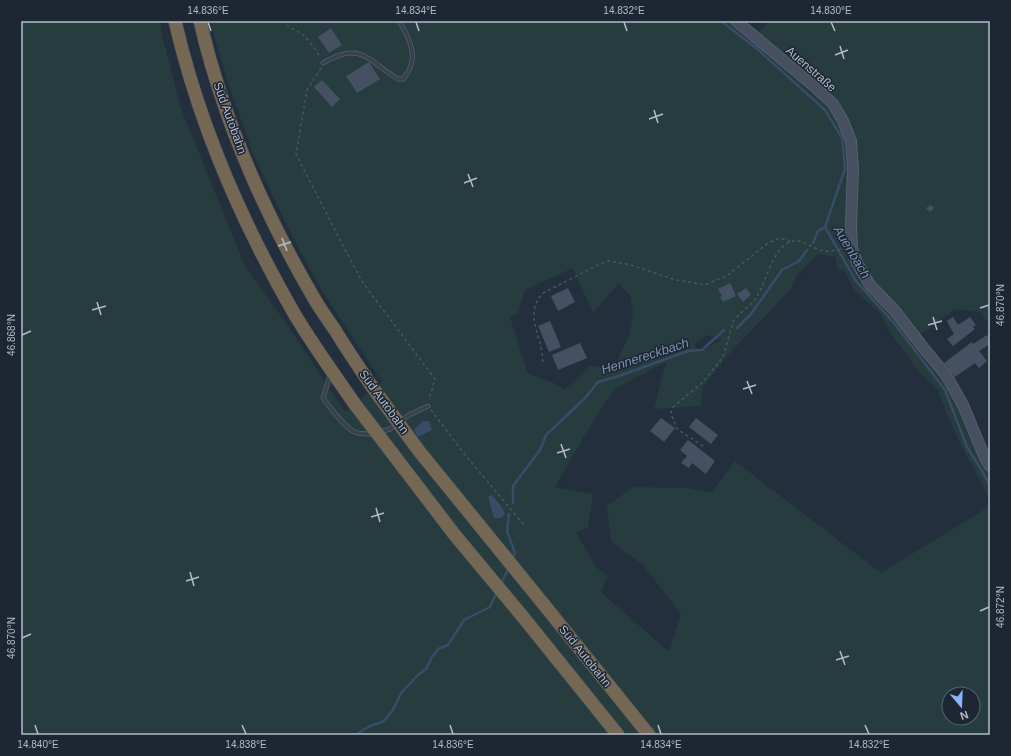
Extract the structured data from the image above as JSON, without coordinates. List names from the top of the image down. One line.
{"streets":{"highway":["Süd Autobahn"],"street":["Auenstraße"]},"water":["Auenbach","Hennereckbach"],"north":"bottom","coordinates":["14.836°E","14.834°E","14.832°E","14.830°E","46.870°N","46.868°N","46.872°N","14.840°E","14.838°E"]}
